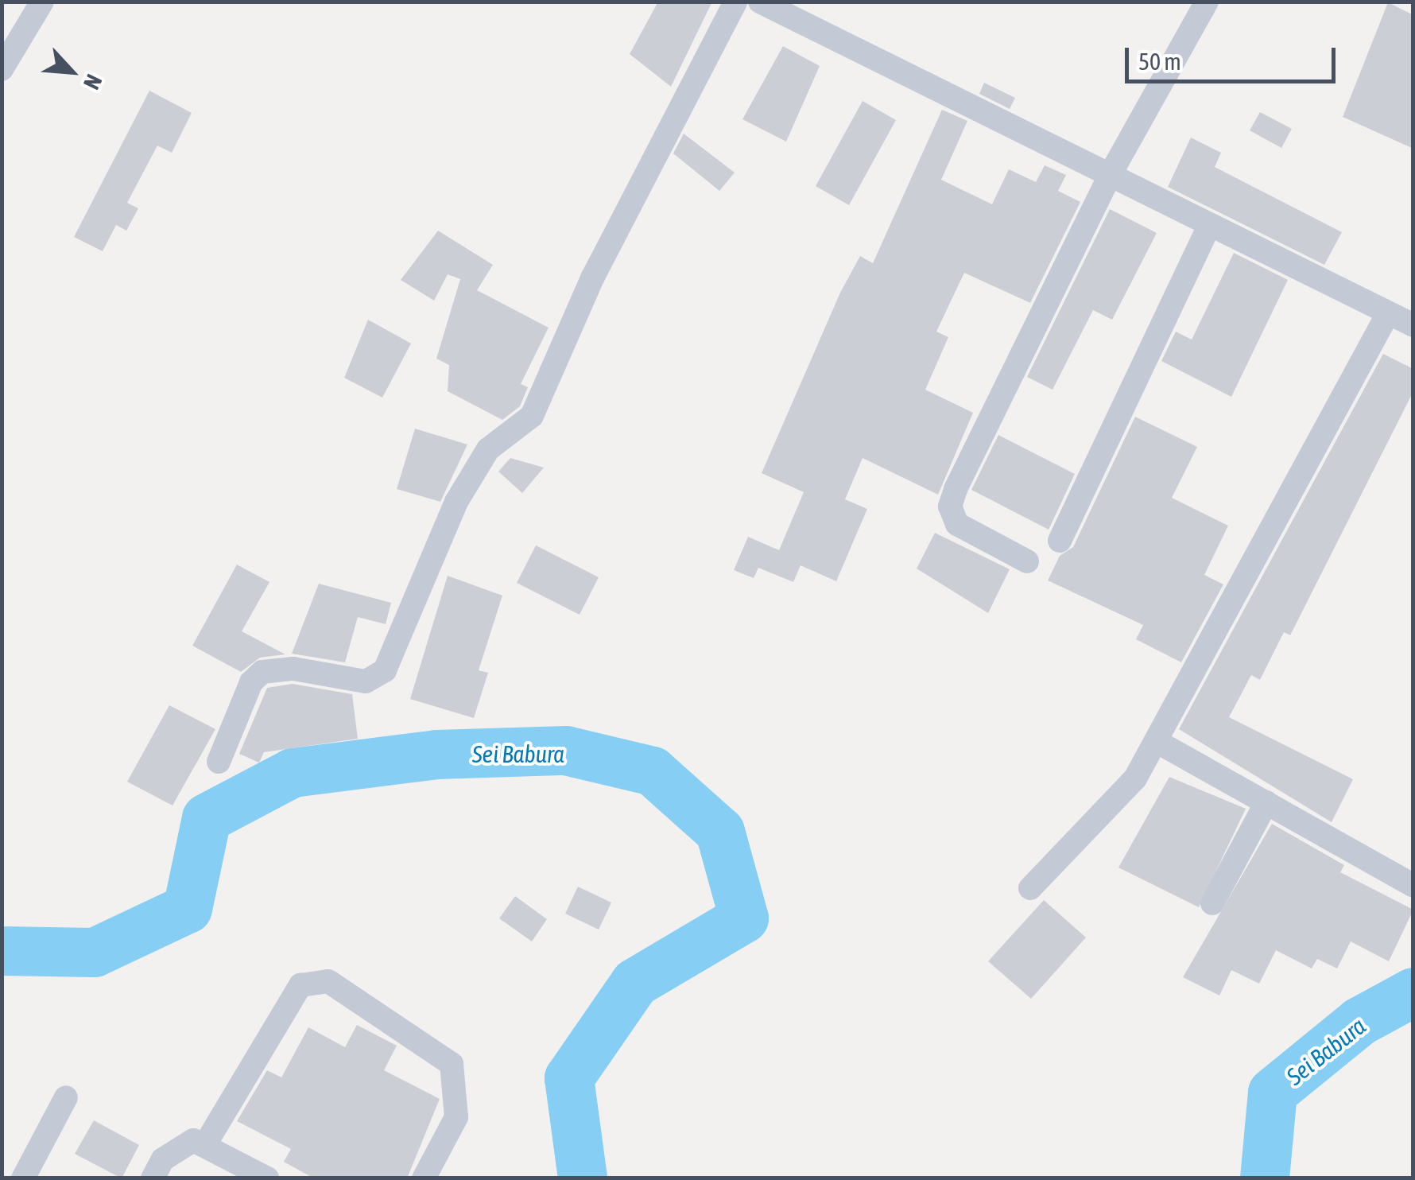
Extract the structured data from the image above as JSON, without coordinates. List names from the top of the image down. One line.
{"water":["Sei Babura"],"scale_bar":"50 m","north":"bottom right"}
